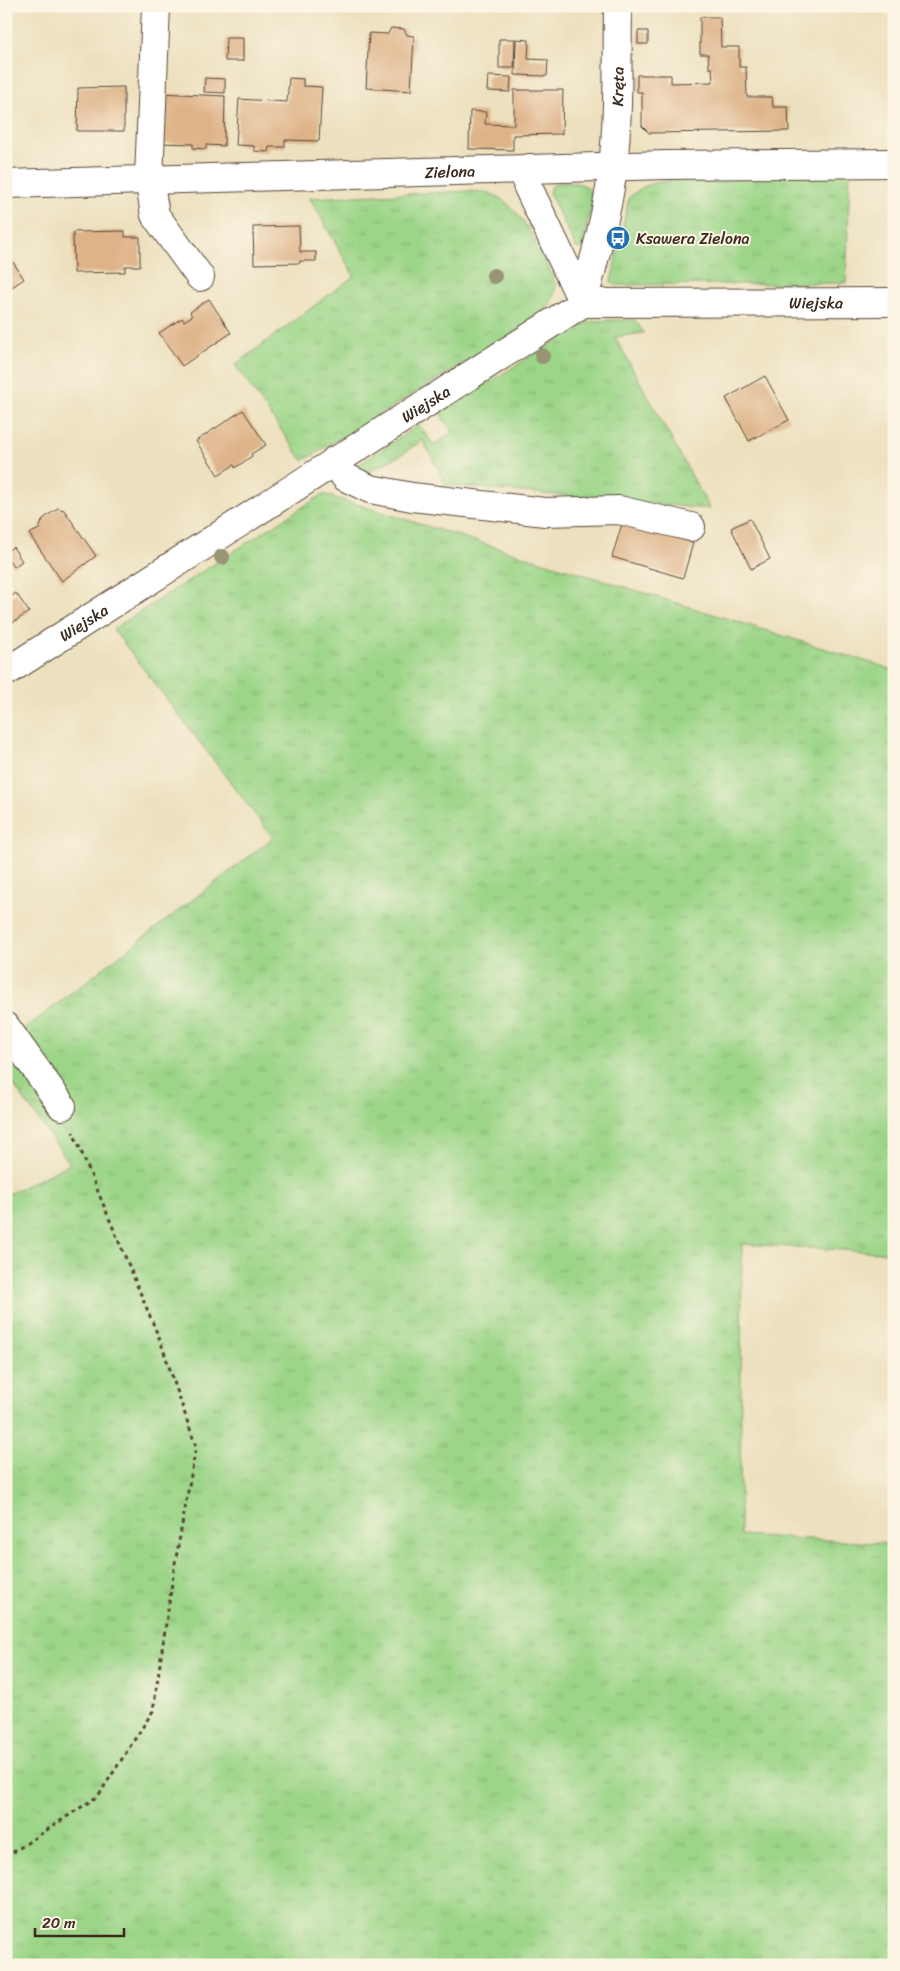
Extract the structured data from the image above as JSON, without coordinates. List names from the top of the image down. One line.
{"streets":{"street":["Kręta","Zielona","Wiejska"]},"crossings":[["Kręta","Zielona"],["Kręta","Wiejska"]],"places":{"bus stop":["Ksawera Zielona"]},"scale_bar":"20 m"}
